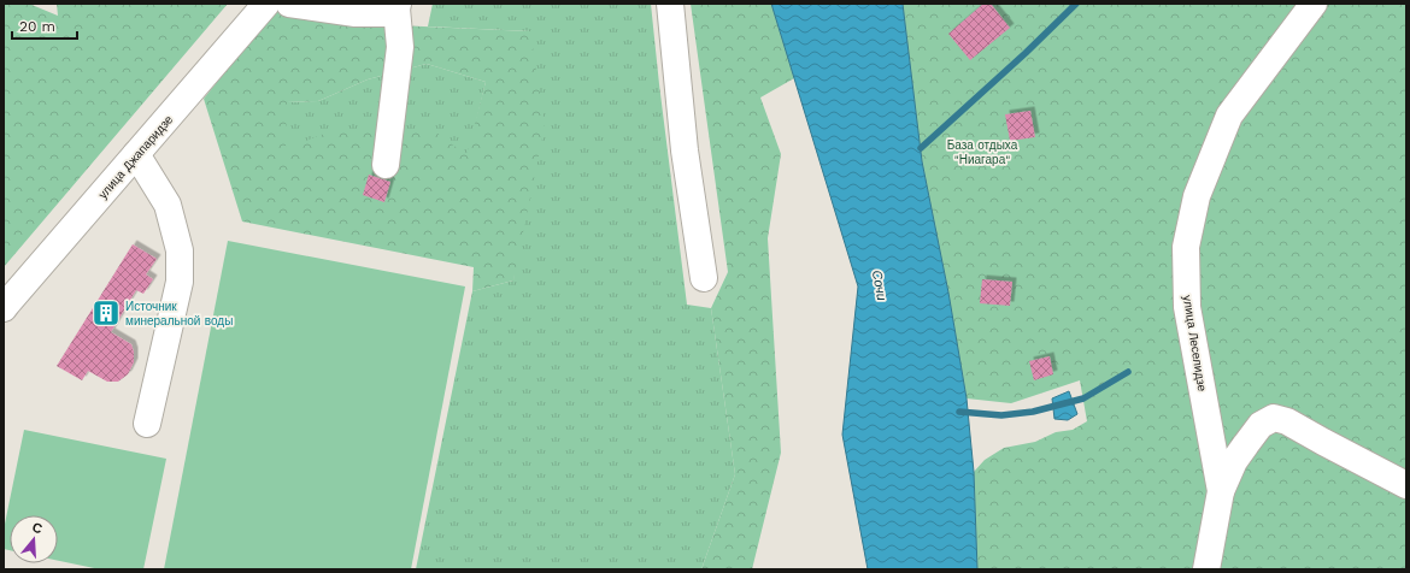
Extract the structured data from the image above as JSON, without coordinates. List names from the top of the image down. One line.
{"streets":{"street":["улица Джапаридзе","улица Леселидзе"]},"water":["Сочи"],"parks":["База отдыха \"Ниагара\""],"places":{"building":["Источник минеральной воды"]},"scale_bar":"20 m","north":"top"}
